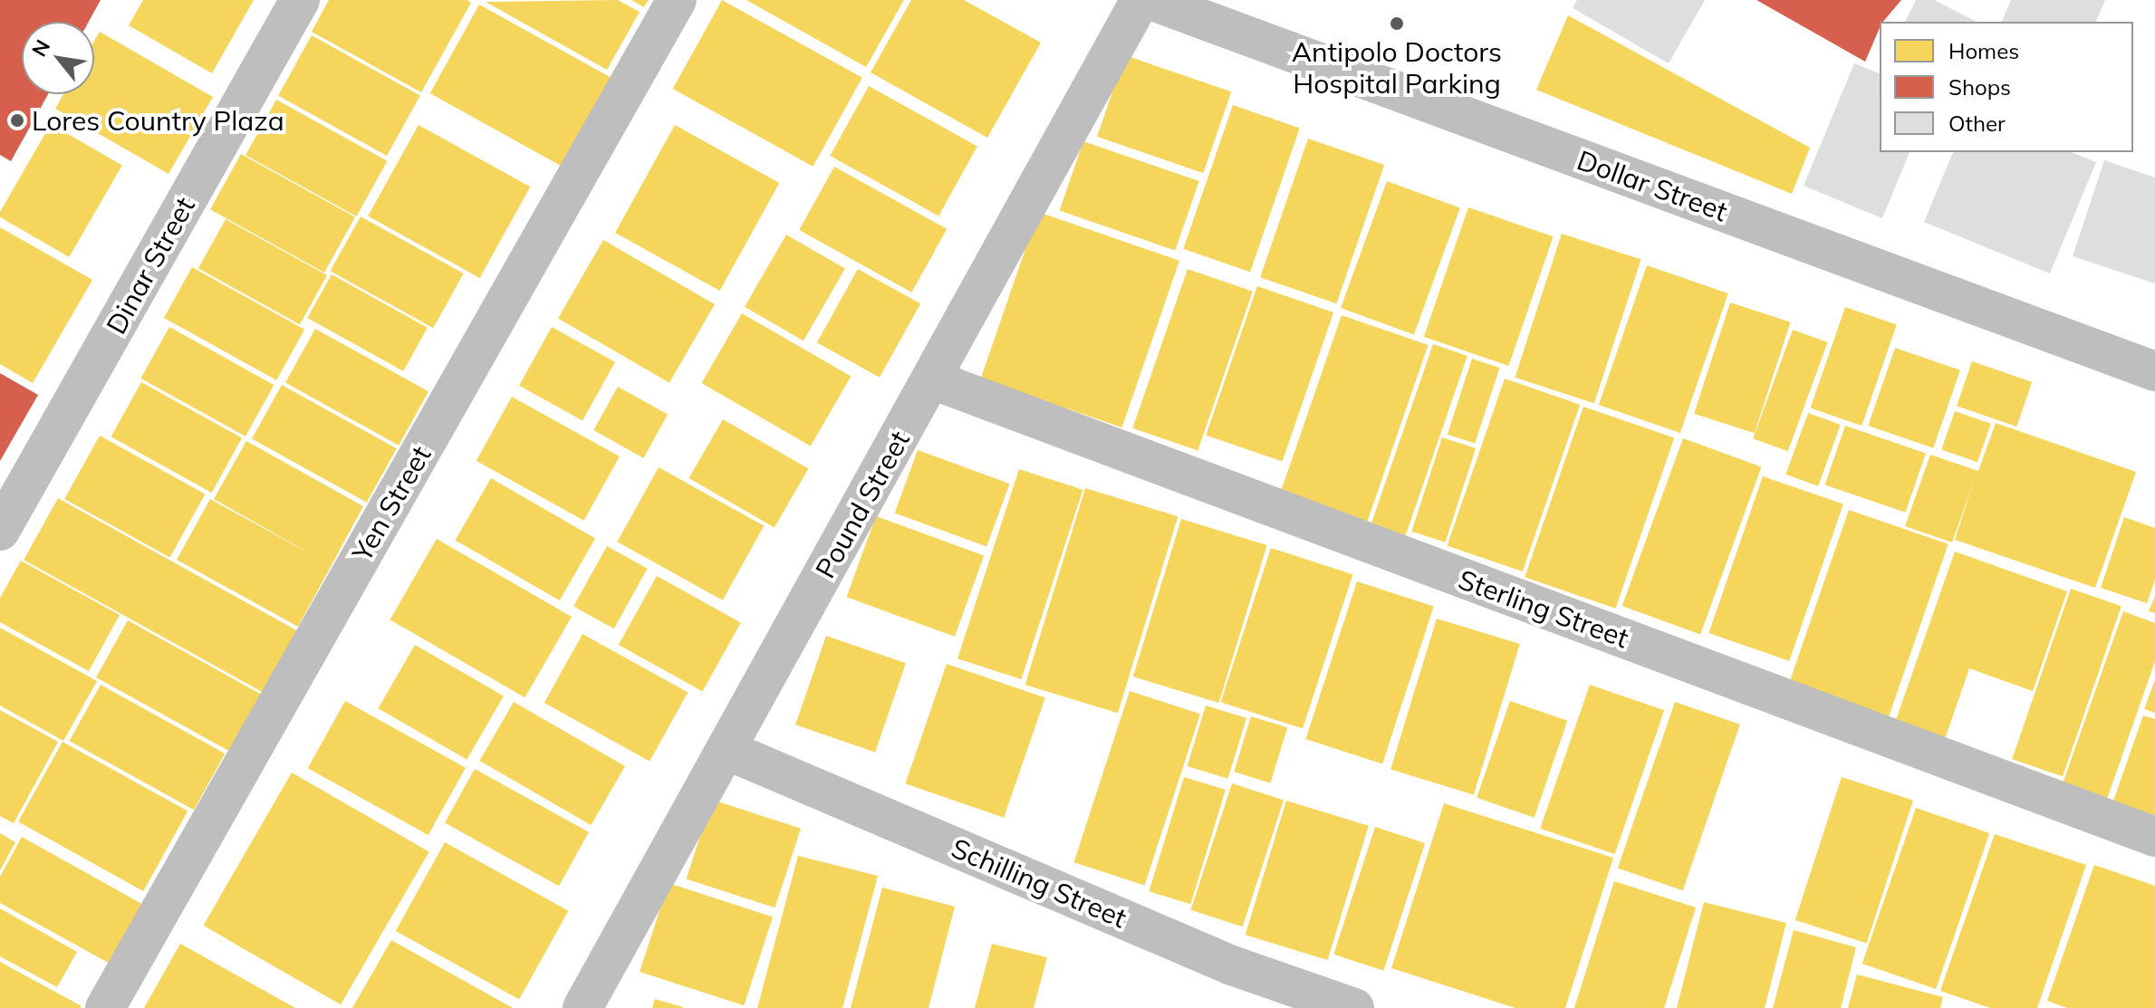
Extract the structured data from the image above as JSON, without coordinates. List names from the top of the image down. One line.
{"streets":{"street":["Dollar Street","Dinar Street","Yen Street","Pound Street","Sterling Street","Schilling Street"]},"crossings":[["Pound Street","Sterling Street"],["Pound Street","Schilling Street"]],"places":["Antipolo Doctors Hospital Parking","Lores Country Plaza"],"legend":["Homes","Shops","Other"],"north":"top left"}
